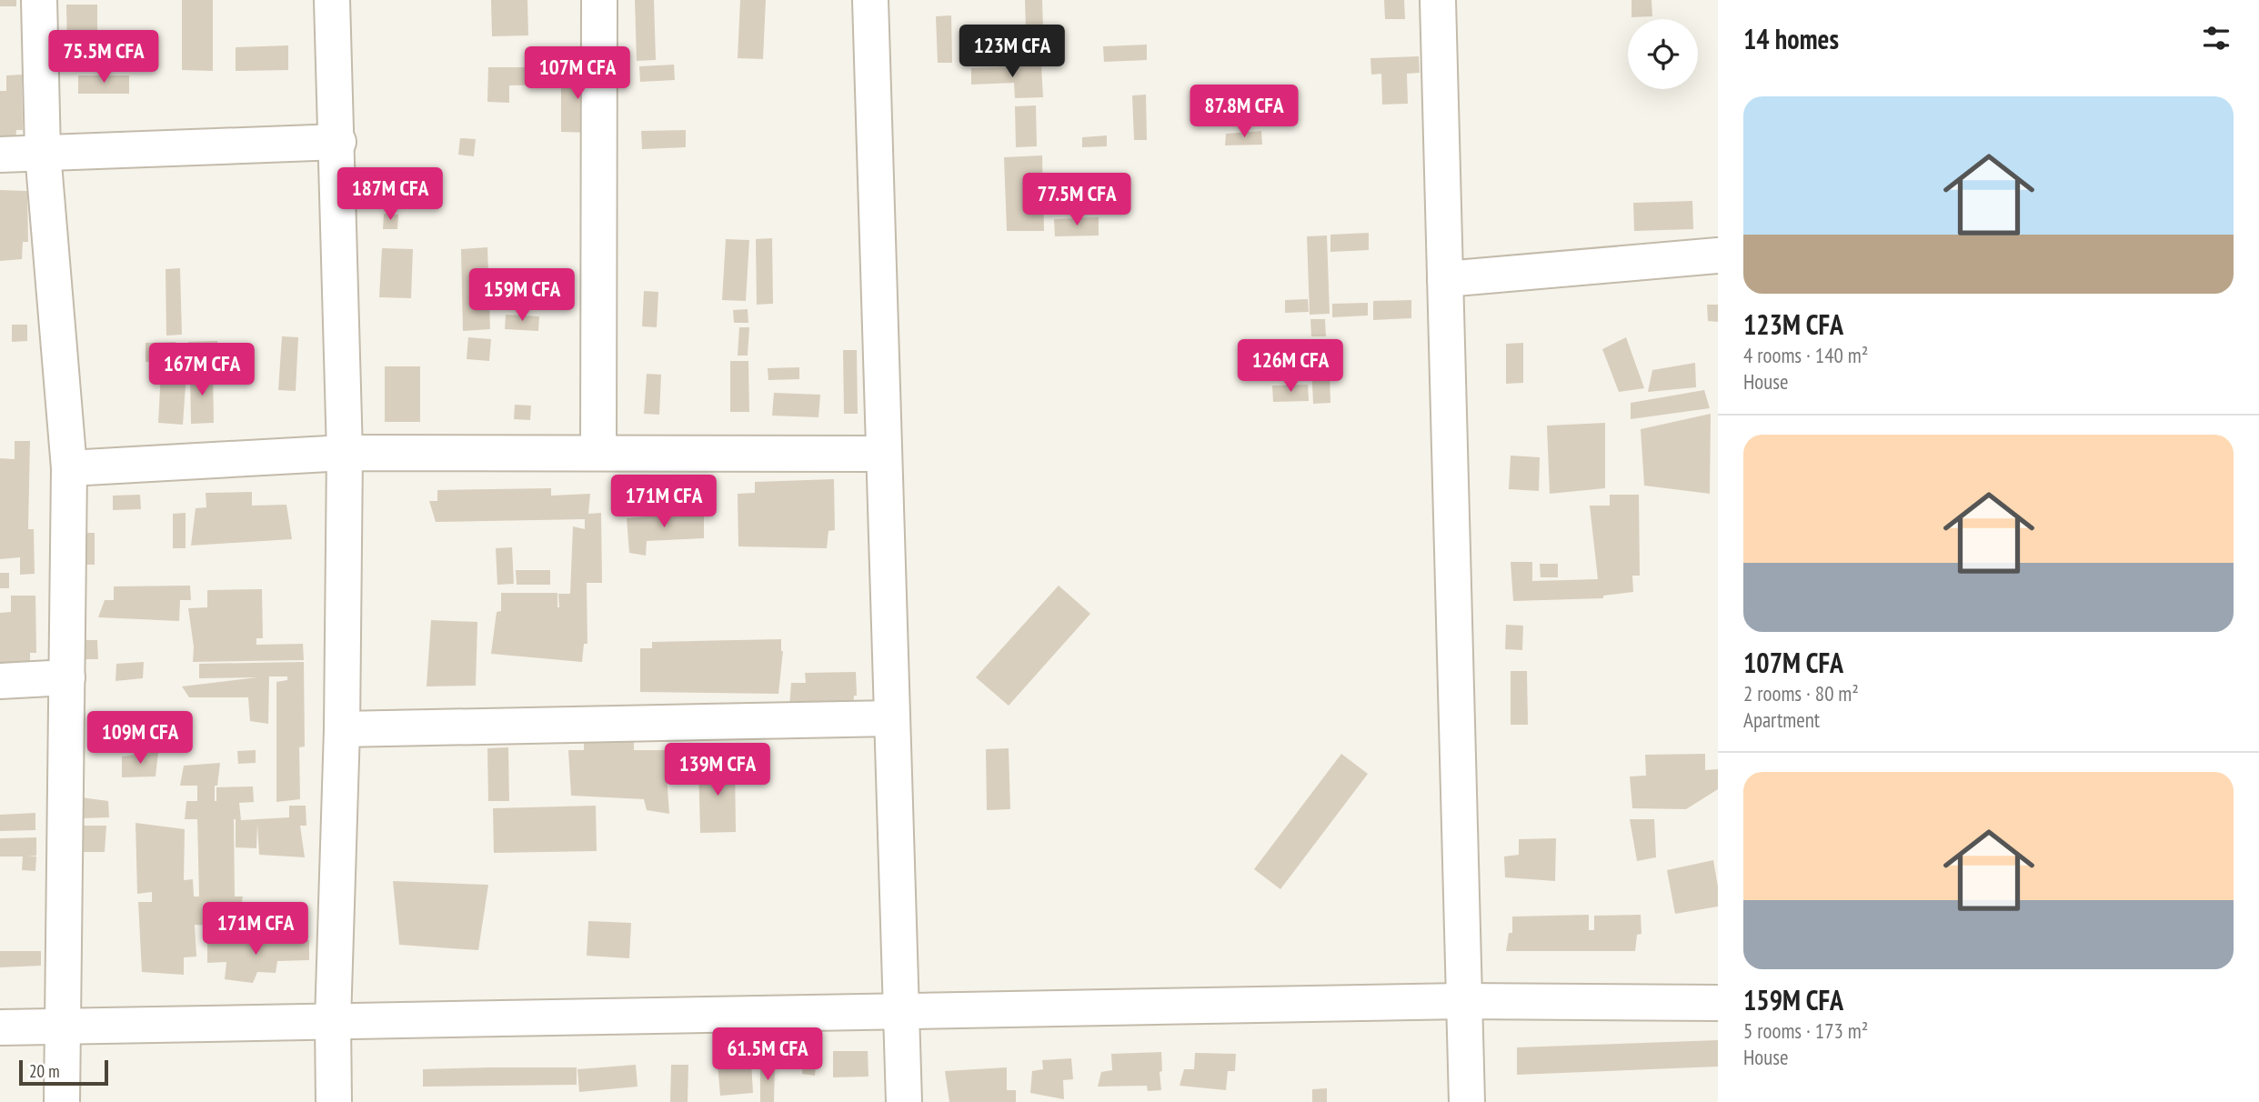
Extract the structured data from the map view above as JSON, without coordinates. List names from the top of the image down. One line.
{"scale_bar":"20 m","page":{"heading":"14 homes","price":["123M CFA","75.5M CFA","107M CFA","87.8M CFA","187M CFA","77.5M CFA","159M CFA","126M CFA","167M CFA","171M CFA","109M CFA","139M CFA","171M CFA","61.5M CFA"],"list":[{"name":"123M CFA","note":"4 rooms · 140 m² · House"},{"name":"107M CFA","note":"2 rooms · 80 m² · Apartment"},{"name":"159M CFA","note":"5 rooms · 173 m² · House"}],"scale":"20 m"}}
